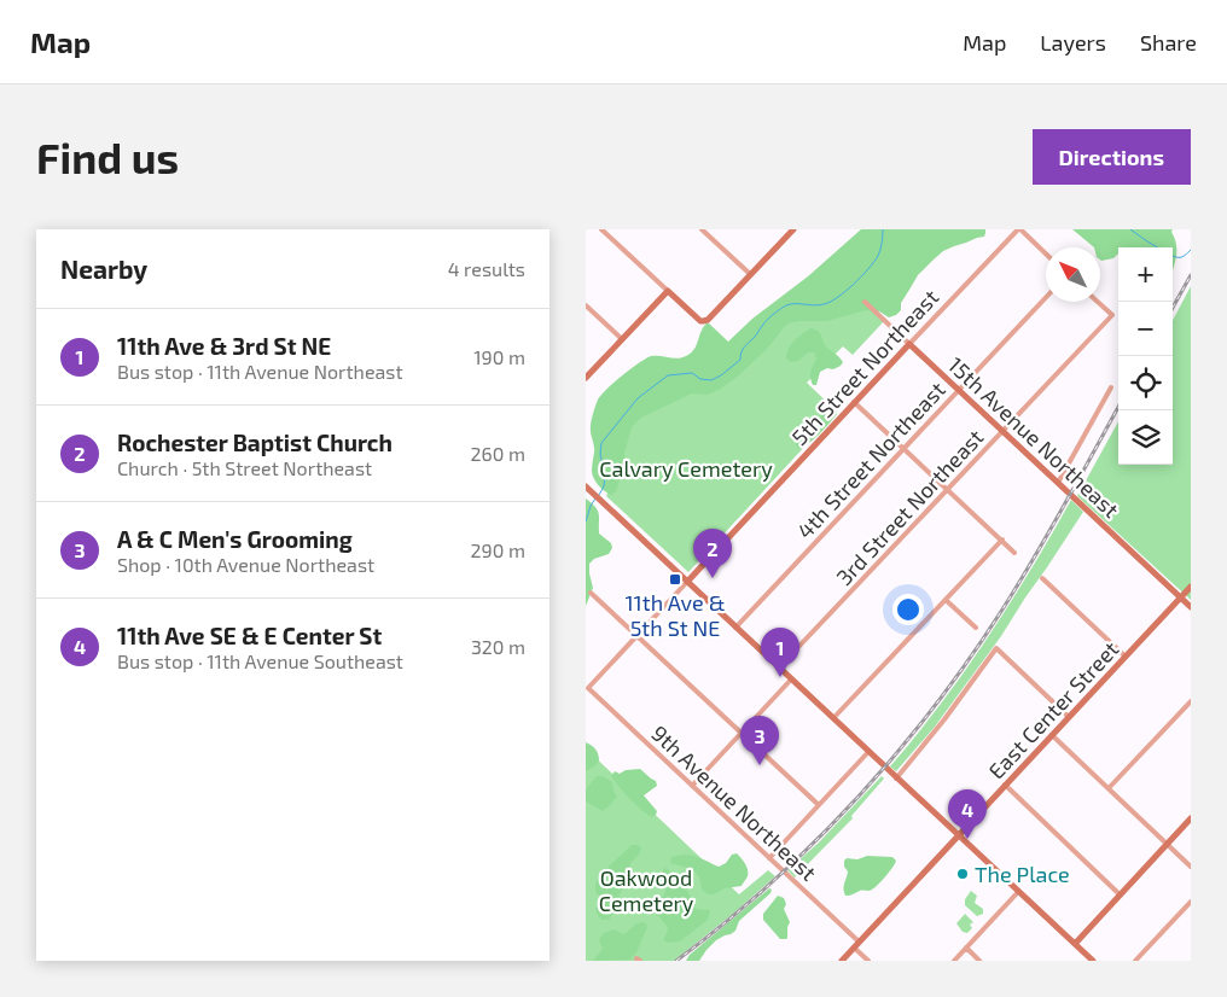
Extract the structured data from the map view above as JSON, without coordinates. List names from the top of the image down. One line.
{"streets":{"street":["5th Street Northeast","15th Avenue Northeast","4th Street Northeast","3rd Street Northeast","East Center Street","9th Avenue Northeast"]},"crossings":[["5th Street Northeast","15th Avenue Northeast"],["5th Street Northeast","9th Avenue Northeast"],["15th Avenue Northeast","4th Street Northeast"],["15th Avenue Northeast","3rd Street Northeast"],["15th Avenue Northeast","East Center Street"],["East Center Street","9th Avenue Northeast"]],"parks":["Calvary Cemetery","Oakwood Cemetery"],"places":{"transit":["11th Ave & 5th St NE"],"other":["The Place"]},"north":"top left","page":{"header":"Map","nav":["Map","Layers","Share"],"buttons":"Directions","title":"Find us","heading":["Nearby","4 results"],"map_buttons":["+","−"],"list":[{"mark":"1","name":"11th Ave & 3rd St NE","note":"Bus stop · 11th Avenue Northeast","value":"190 m"},{"mark":"2","name":"Rochester Baptist Church","note":"Church · 5th Street Northeast","value":"260 m"},{"mark":"3","name":"A & C Men's Grooming","note":"Shop · 10th Avenue Northeast","value":"290 m"},{"mark":"4","name":"11th Ave SE & E Center St","note":"Bus stop · 11th Avenue Southeast","value":"320 m"}],"pins":["2","1","3","4"]}}
